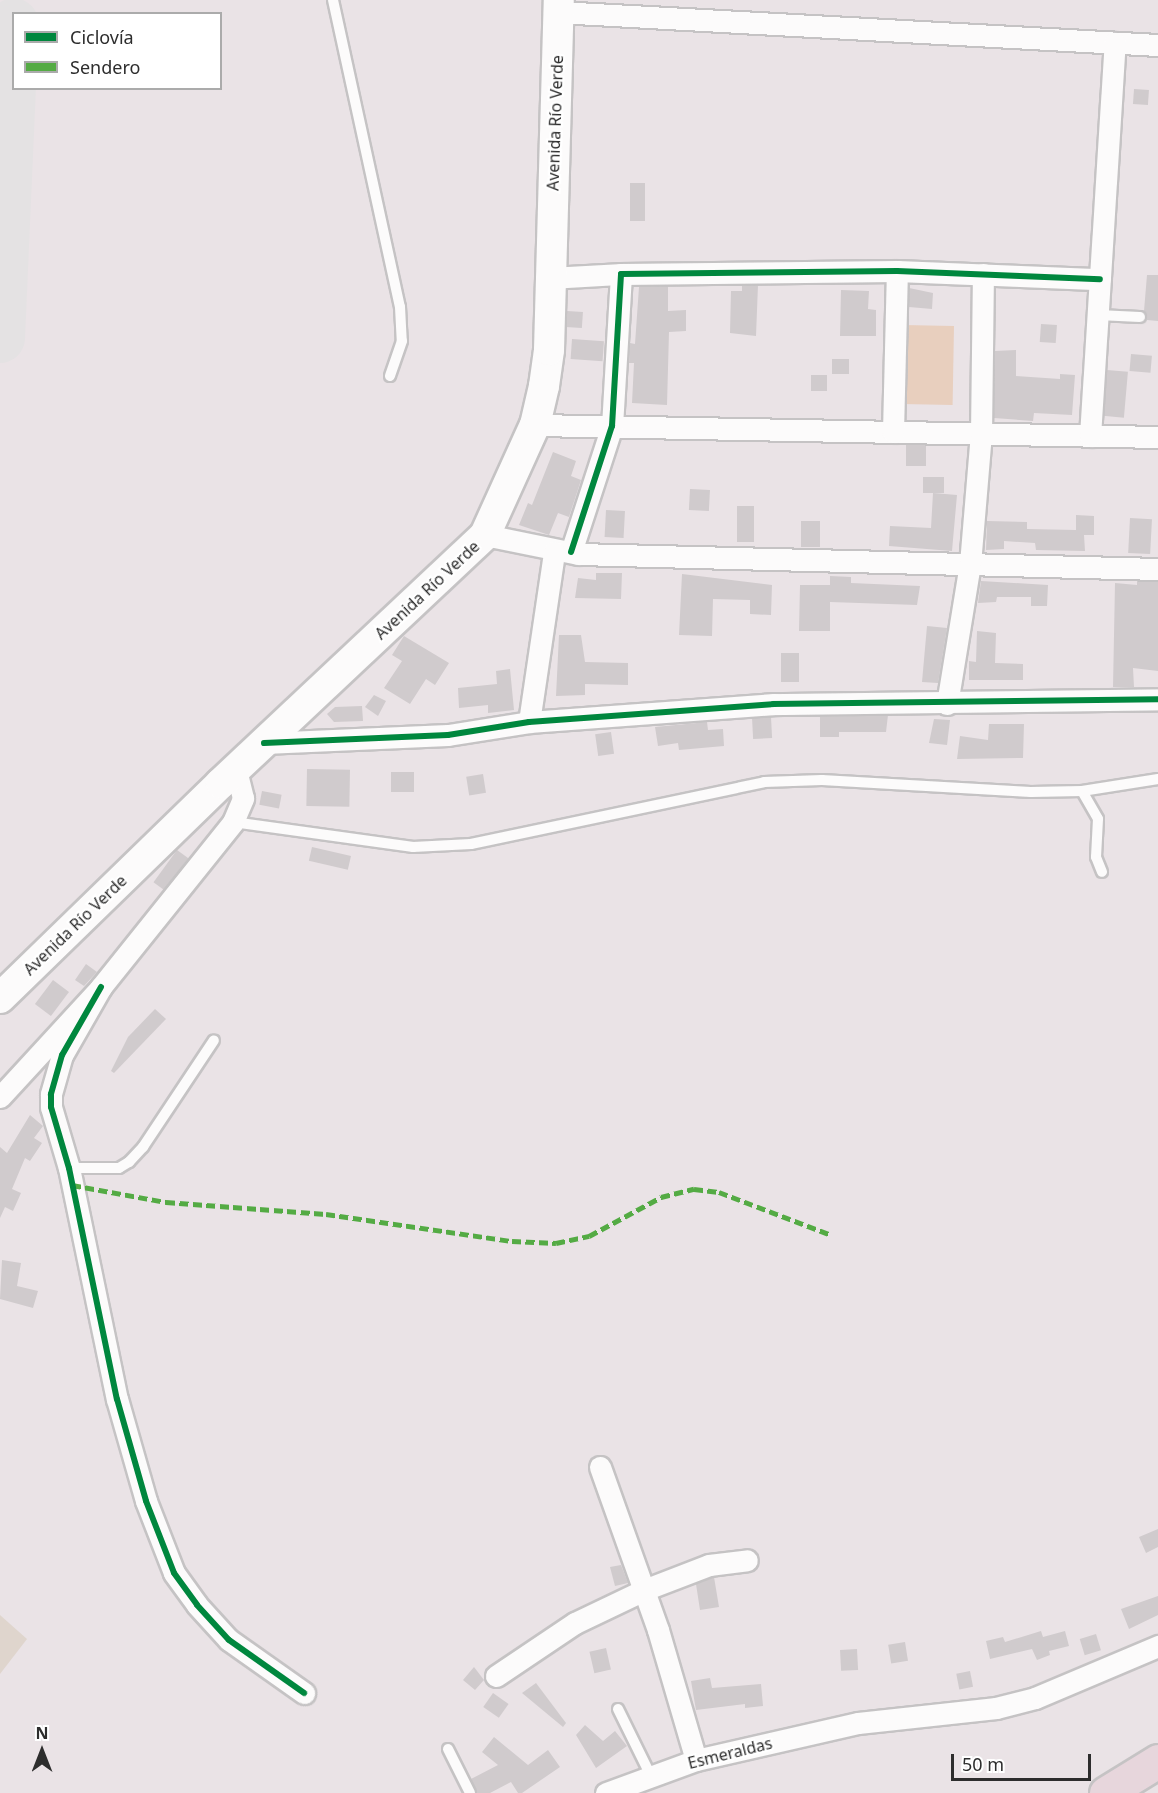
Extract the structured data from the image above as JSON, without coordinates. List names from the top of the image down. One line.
{"streets":{"main road":["Avenida Río Verde"],"street":["Esmeraldas"]},"legend":["Ciclovía","Sendero"],"scale_bar":"50 m","north":"top"}
